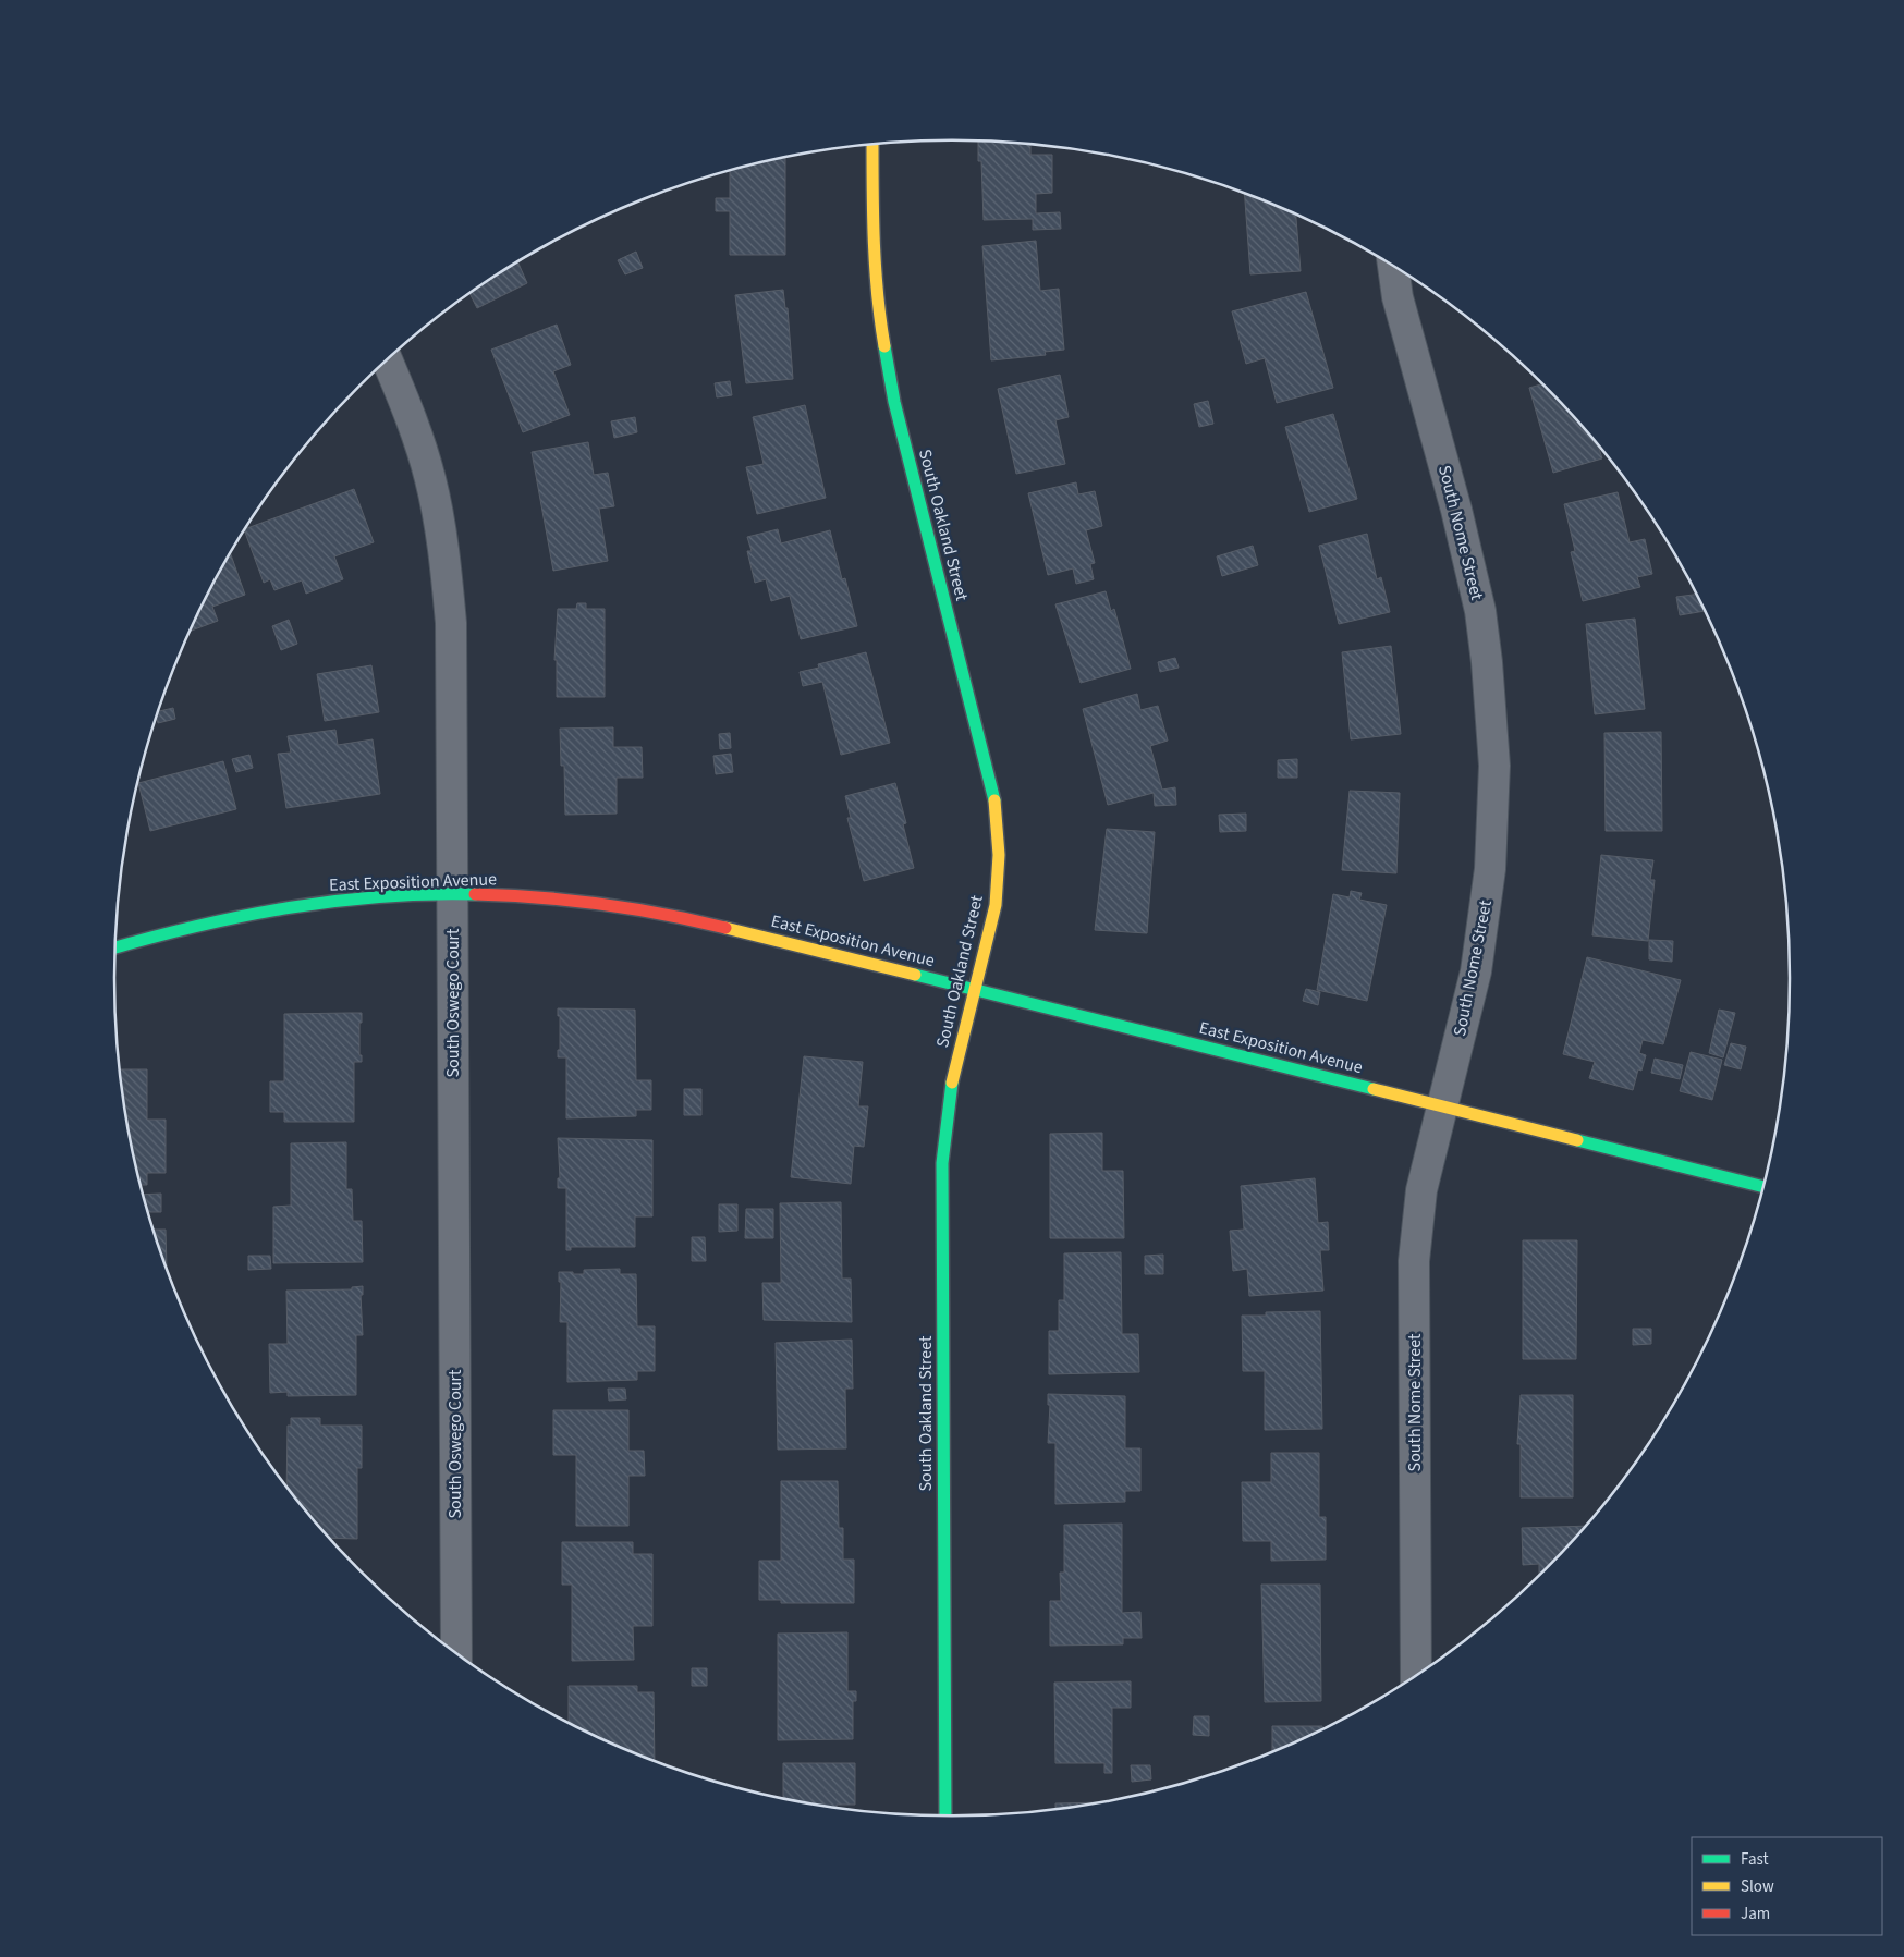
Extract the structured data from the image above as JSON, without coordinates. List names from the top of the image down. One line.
{"streets":{"street":["South Oakland Street","South Nome Street","East Exposition Avenue","South Oswego Court"]},"crossings":[["South Oakland Street","East Exposition Avenue"],["South Nome Street","East Exposition Avenue"],["East Exposition Avenue","South Oswego Court"]],"legend":["Fast","Slow","Jam"]}
